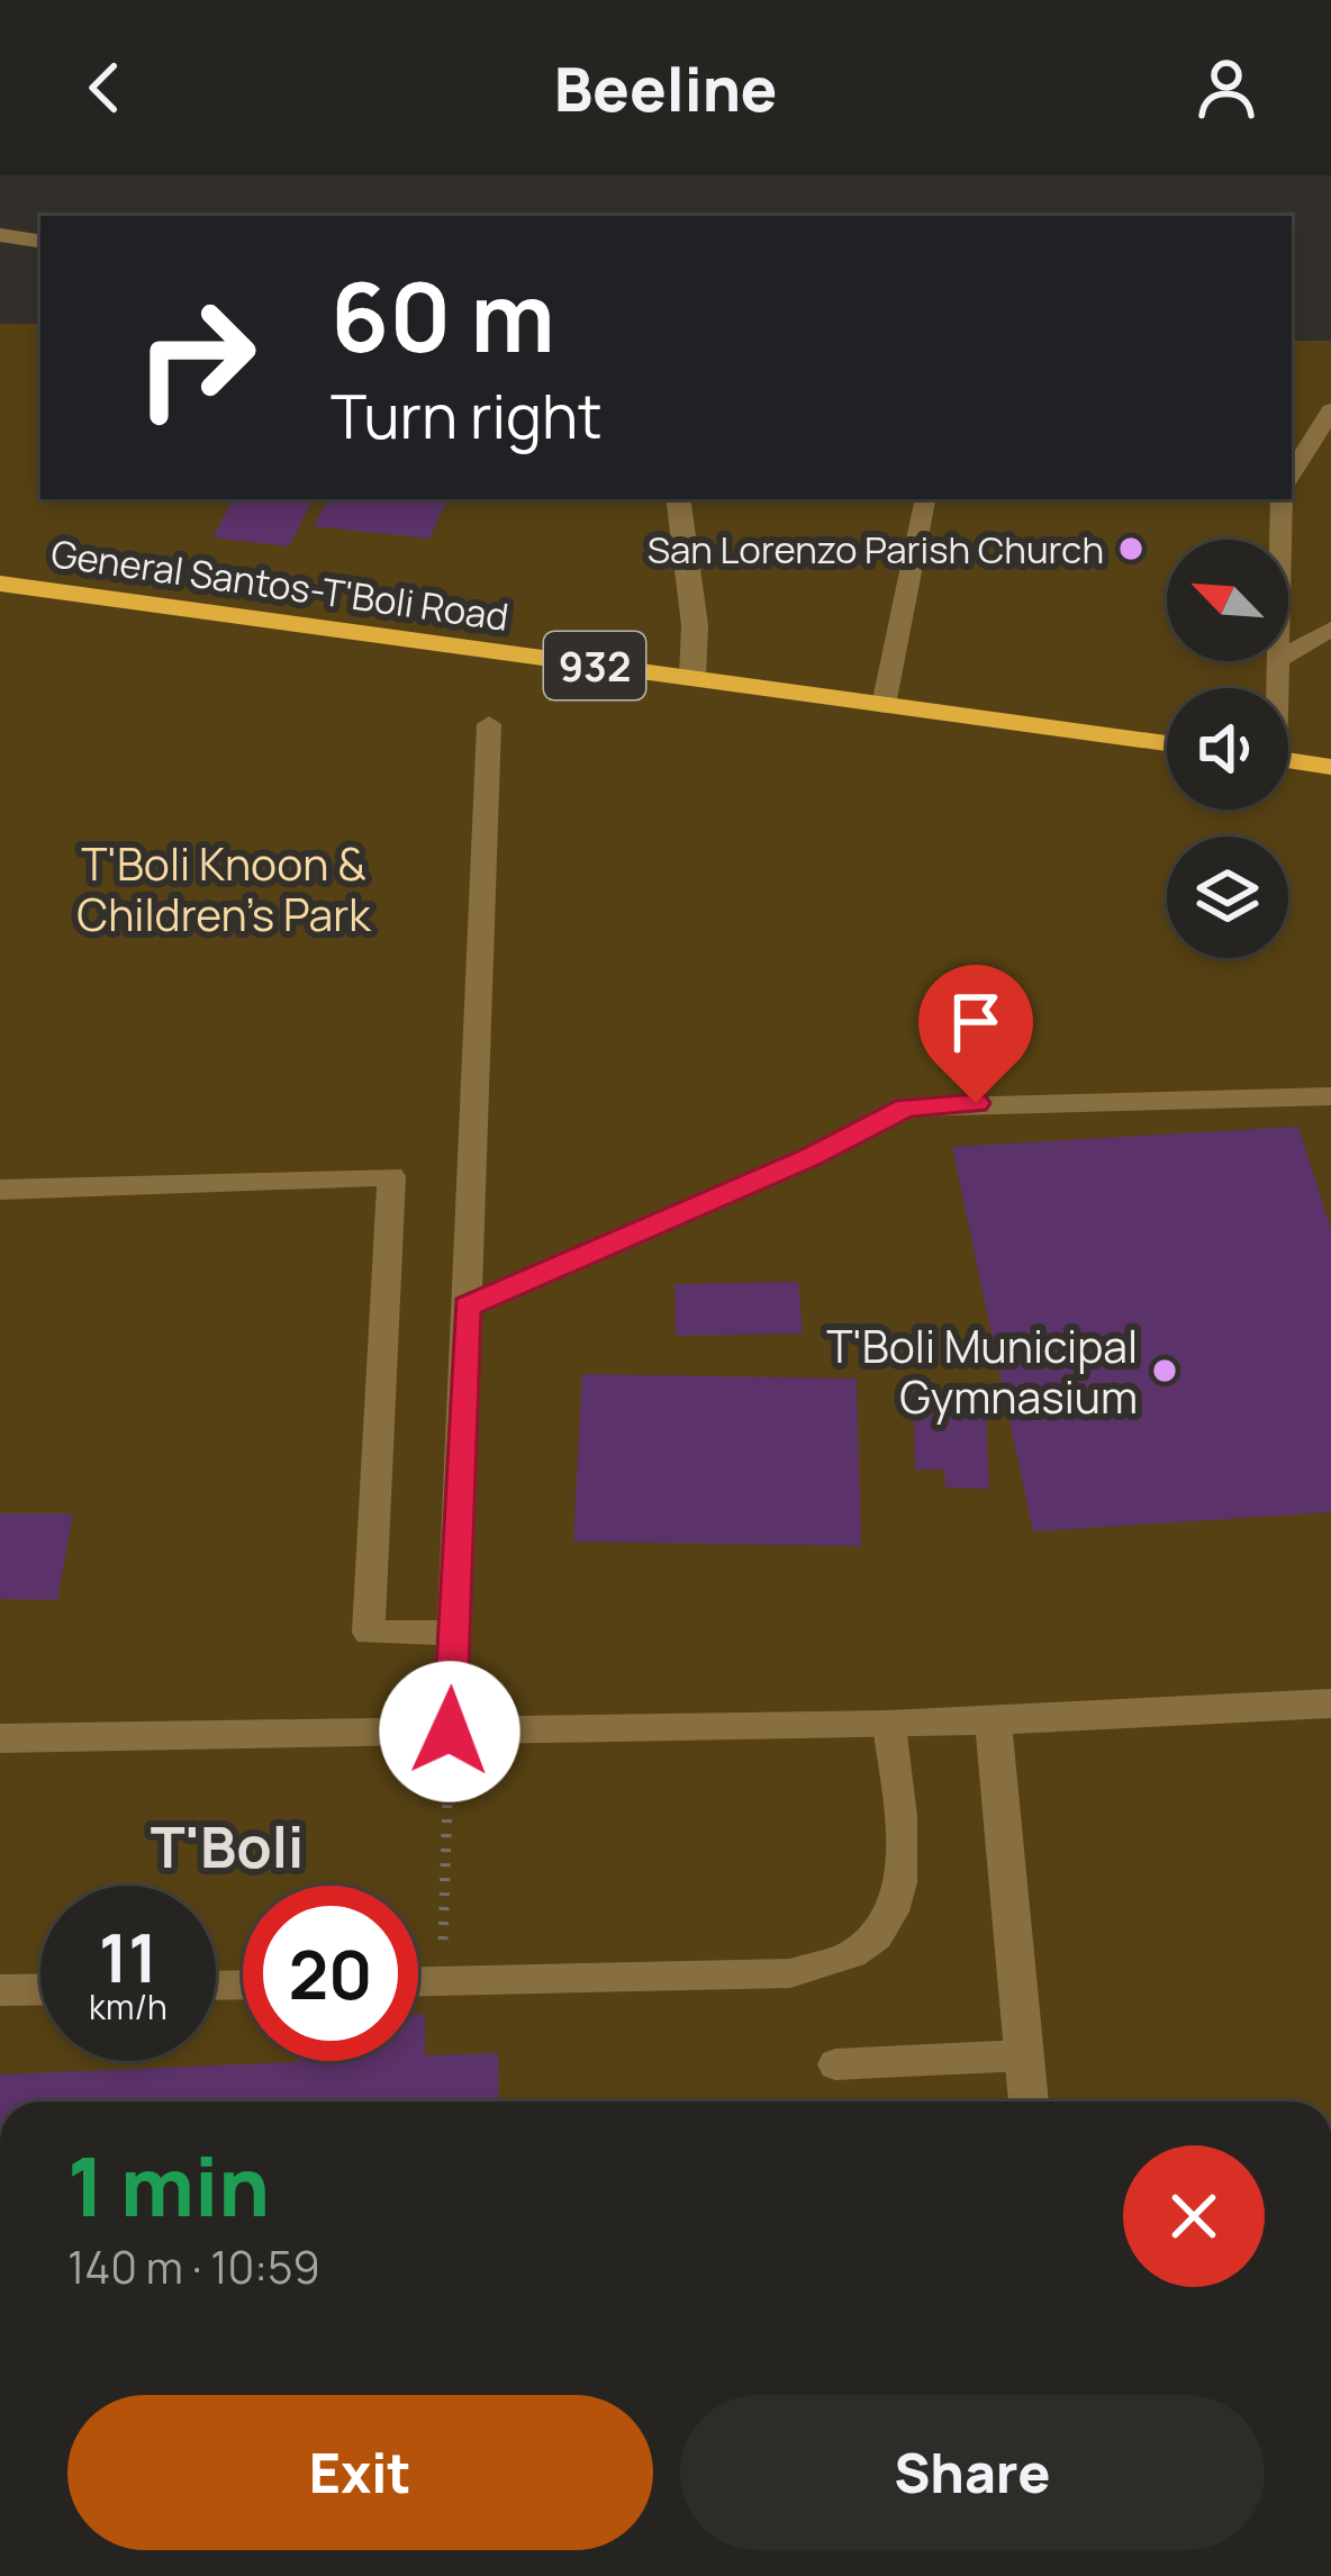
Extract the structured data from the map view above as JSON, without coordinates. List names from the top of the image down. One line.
{"streets":{"main road":["General Santos-T'Boli Road","932"]},"districts":["T'Boli"],"parks":["T'Boli Knoon & Children's Park"],"places":["San Lorenzo Parish Church","T'Boli Municipal Gymnasium"],"north":"top left","page":{"header":"Beeline","turn":["60 m","Turn right"],"speed":"11 km/h","limit":"20","heading":["1 min","140 m · 10:59"],"buttons":["Exit","Share"]}}
